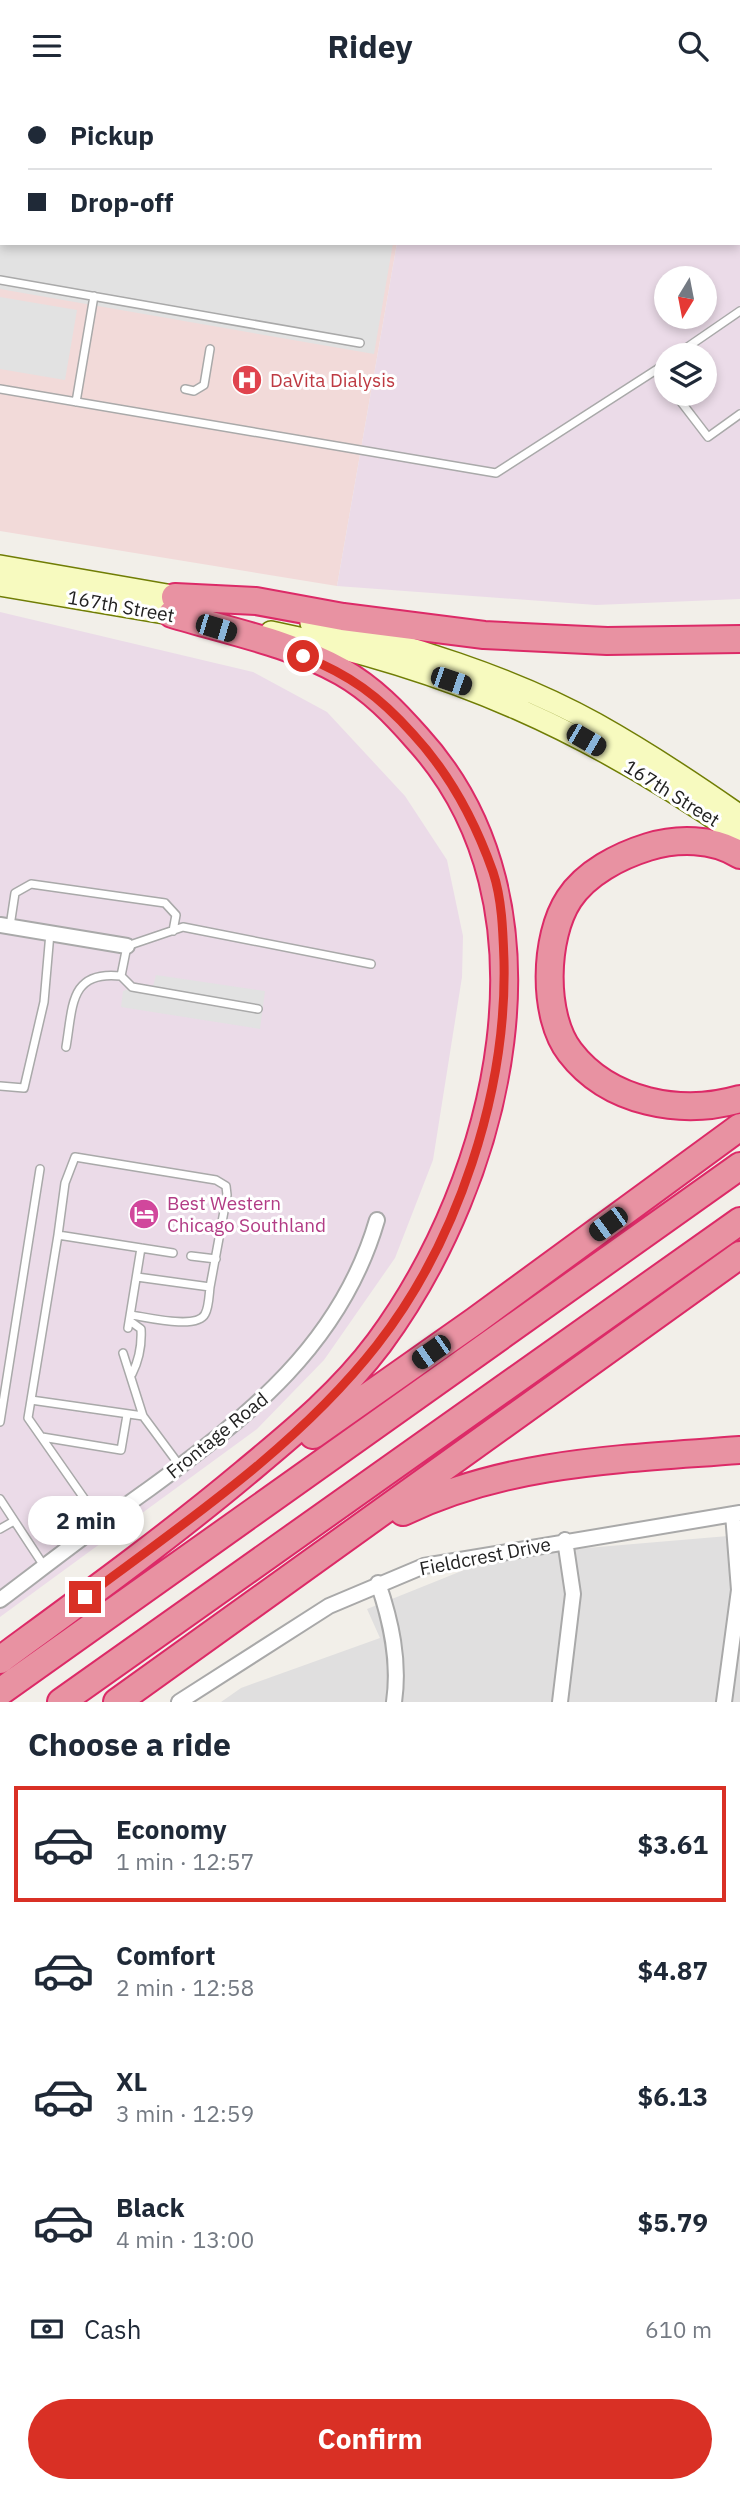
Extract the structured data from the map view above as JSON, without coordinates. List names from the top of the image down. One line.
{"streets":{"main road":["167th Street"],"street":["Frontage Road","Fieldcrest Drive"]},"places":{"hospital":["DaVita Dialysis"],"hotel":["Best Western Chicago Southland"]},"north":"bottom","page":{"header":"Ridey","banner":["Pickup","Drop-off"],"bubble":"2 min","heading":"Choose a ride","list":[{"name":"Economy","note":"1 min · 12:57","value":"$3.61"},{"name":"Comfort","note":"2 min · 12:58","value":"$4.87"},{"name":"XL","note":"3 min · 12:59","value":"$6.13"},{"name":"Black","note":"4 min · 13:00","value":"$5.79"}],"pay":["Cash","610 m"],"buttons":"Confirm"}}
